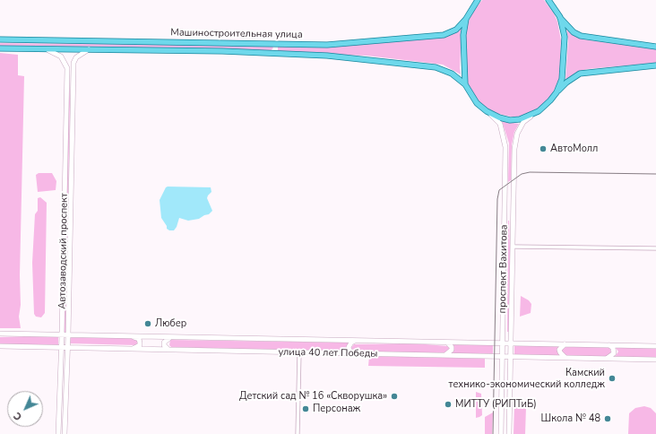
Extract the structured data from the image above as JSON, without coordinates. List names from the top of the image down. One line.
{"streets":{"main road":["Машиностроительная улица"],"street":["Автозаводский проспект","проспект Вахитова","улица 40 лет Победы"]},"crossings":[["Машиностроительная улица","Автозаводский проспект"],["Автозаводский проспект","улица 40 лет Победы"],["проспект Вахитова","улица 40 лет Победы"]],"places":["АвтоМолл","Любер","Камский технико-экономический колледж","Детский сад № 16 «Скворушка»","МИТТУ (РИПТиБ)","Персонаж","Школа № 48"],"north":"bottom left"}
